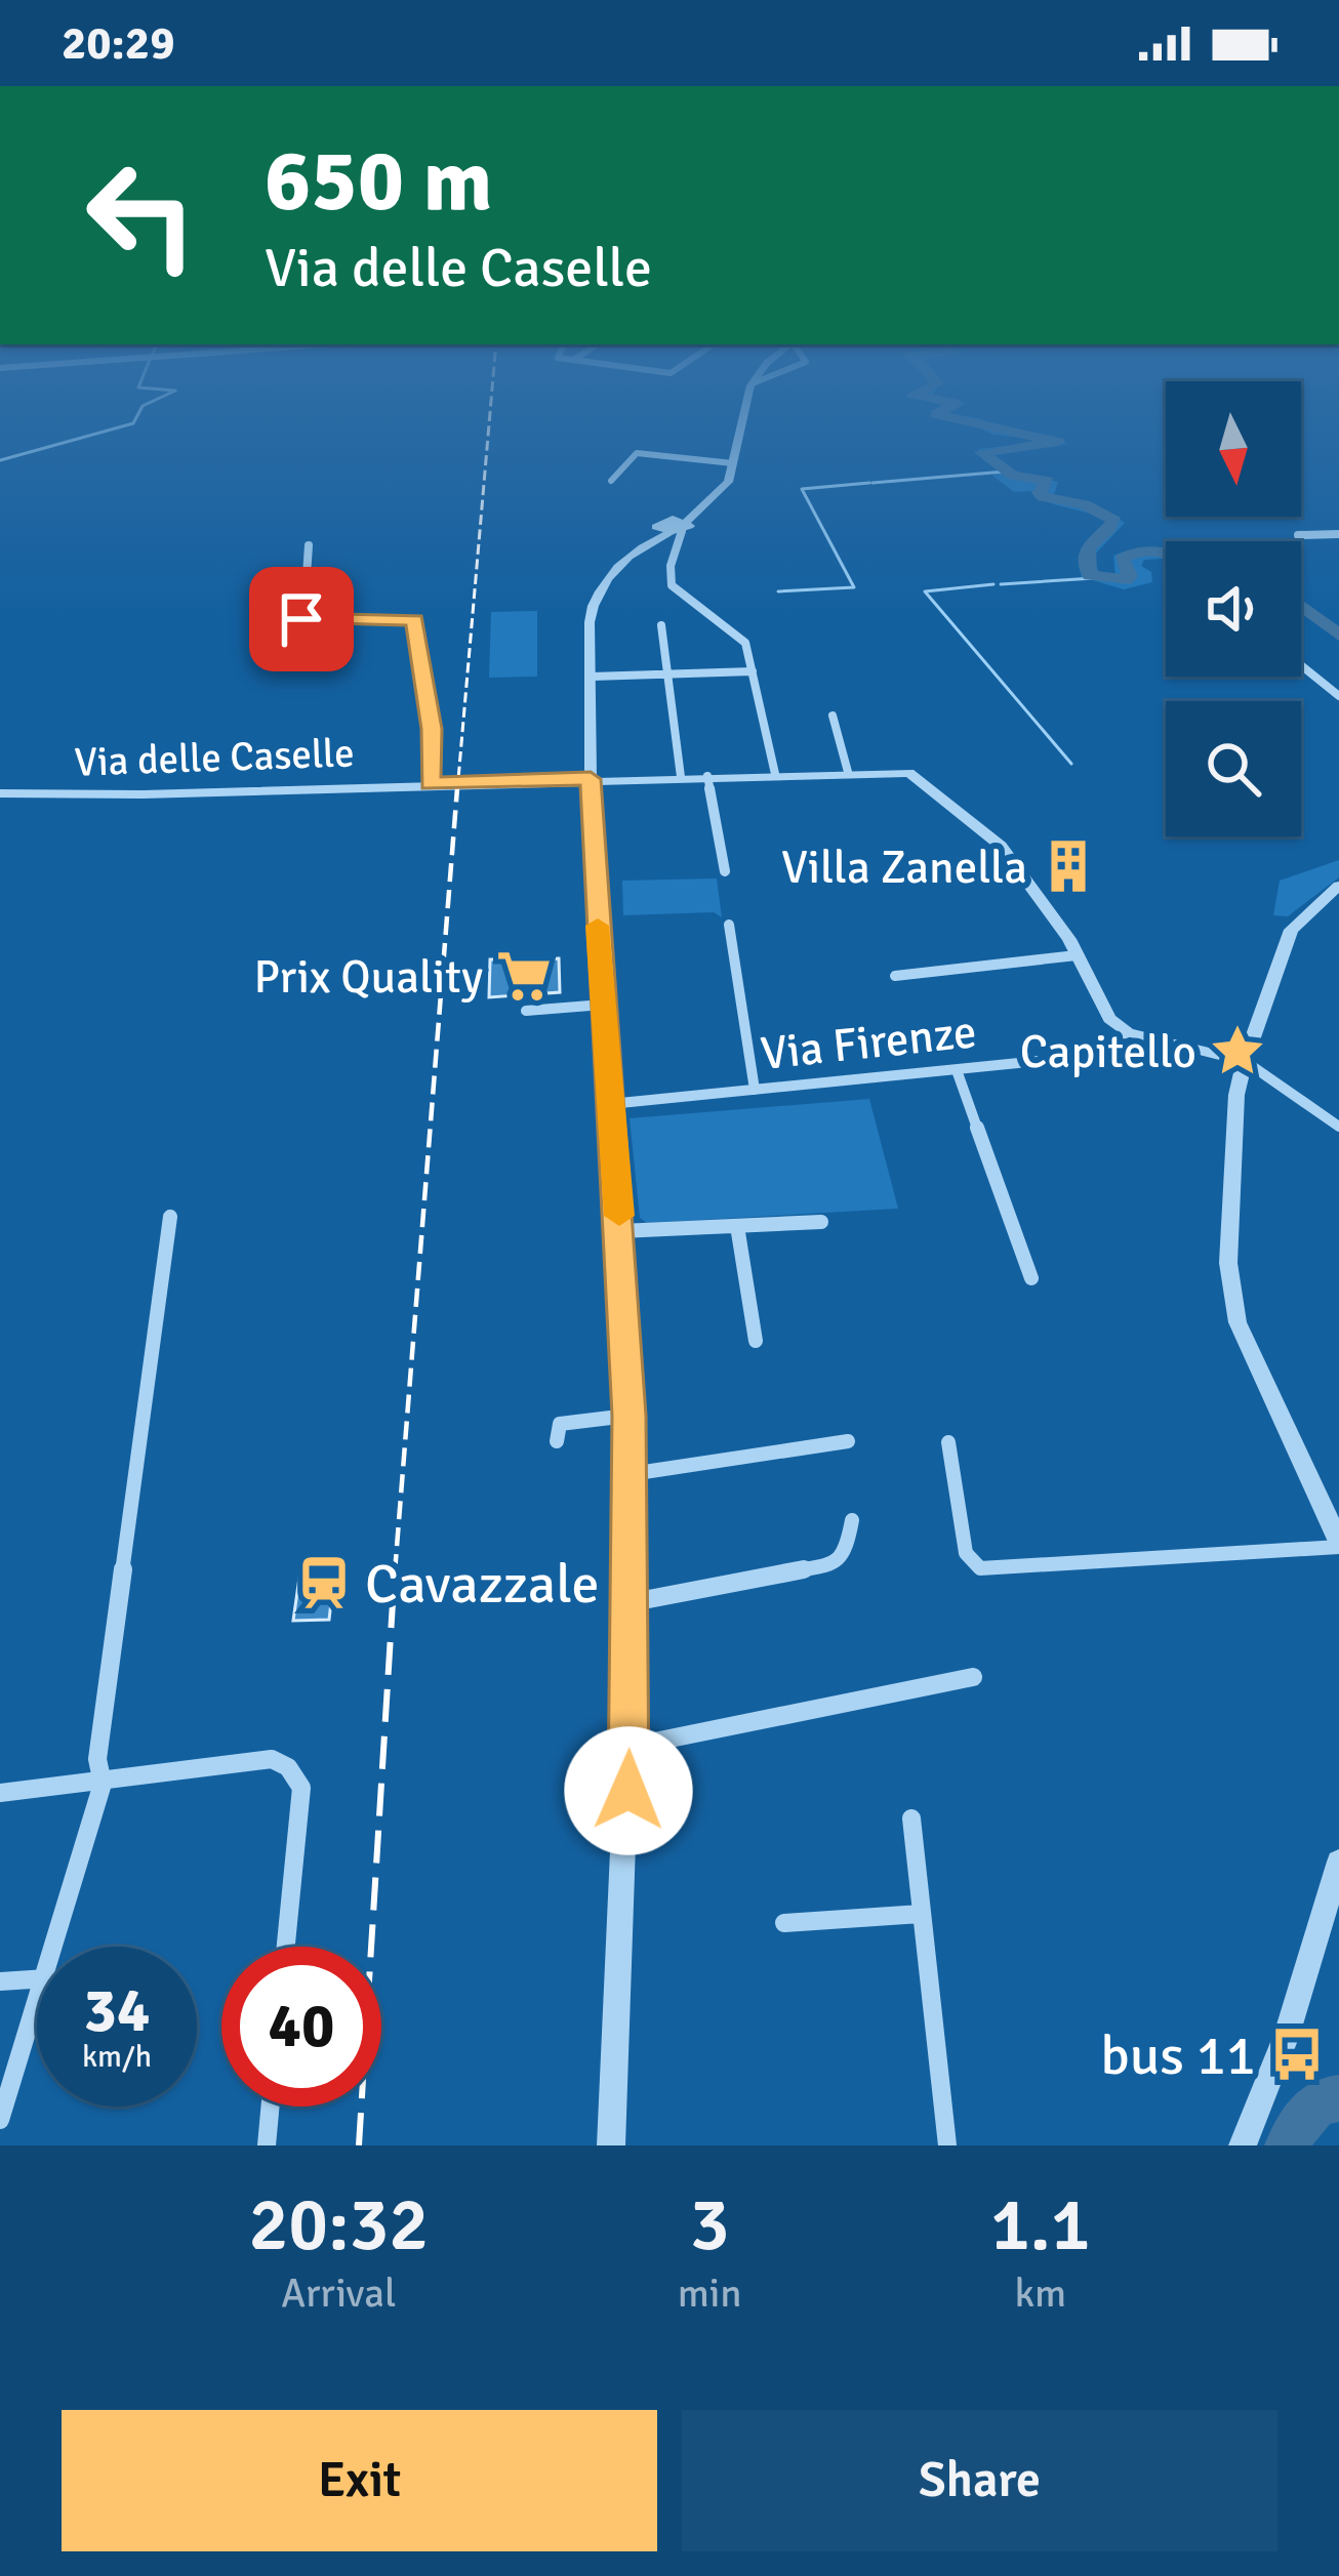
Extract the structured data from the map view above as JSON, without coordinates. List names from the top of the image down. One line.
{"streets":{"street":["Via delle Caselle","Via Firenze"]},"crossings":[["Via delle Caselle","Via Firenze"]],"places":{"building":["Villa Zanella"],"supermarket":["Prix Quality"],"place":["Capitello"],"station":["Cavazzale"],"bus stop":["bus 11"]},"north":"bottom","page":{"status":"20:29","turn":["650 m","Via delle Caselle"],"speed":"34 km/h","limit":"40","eta":["20:32","Arrival","3","min","1.1","km"],"buttons":["Exit","Share"]}}
